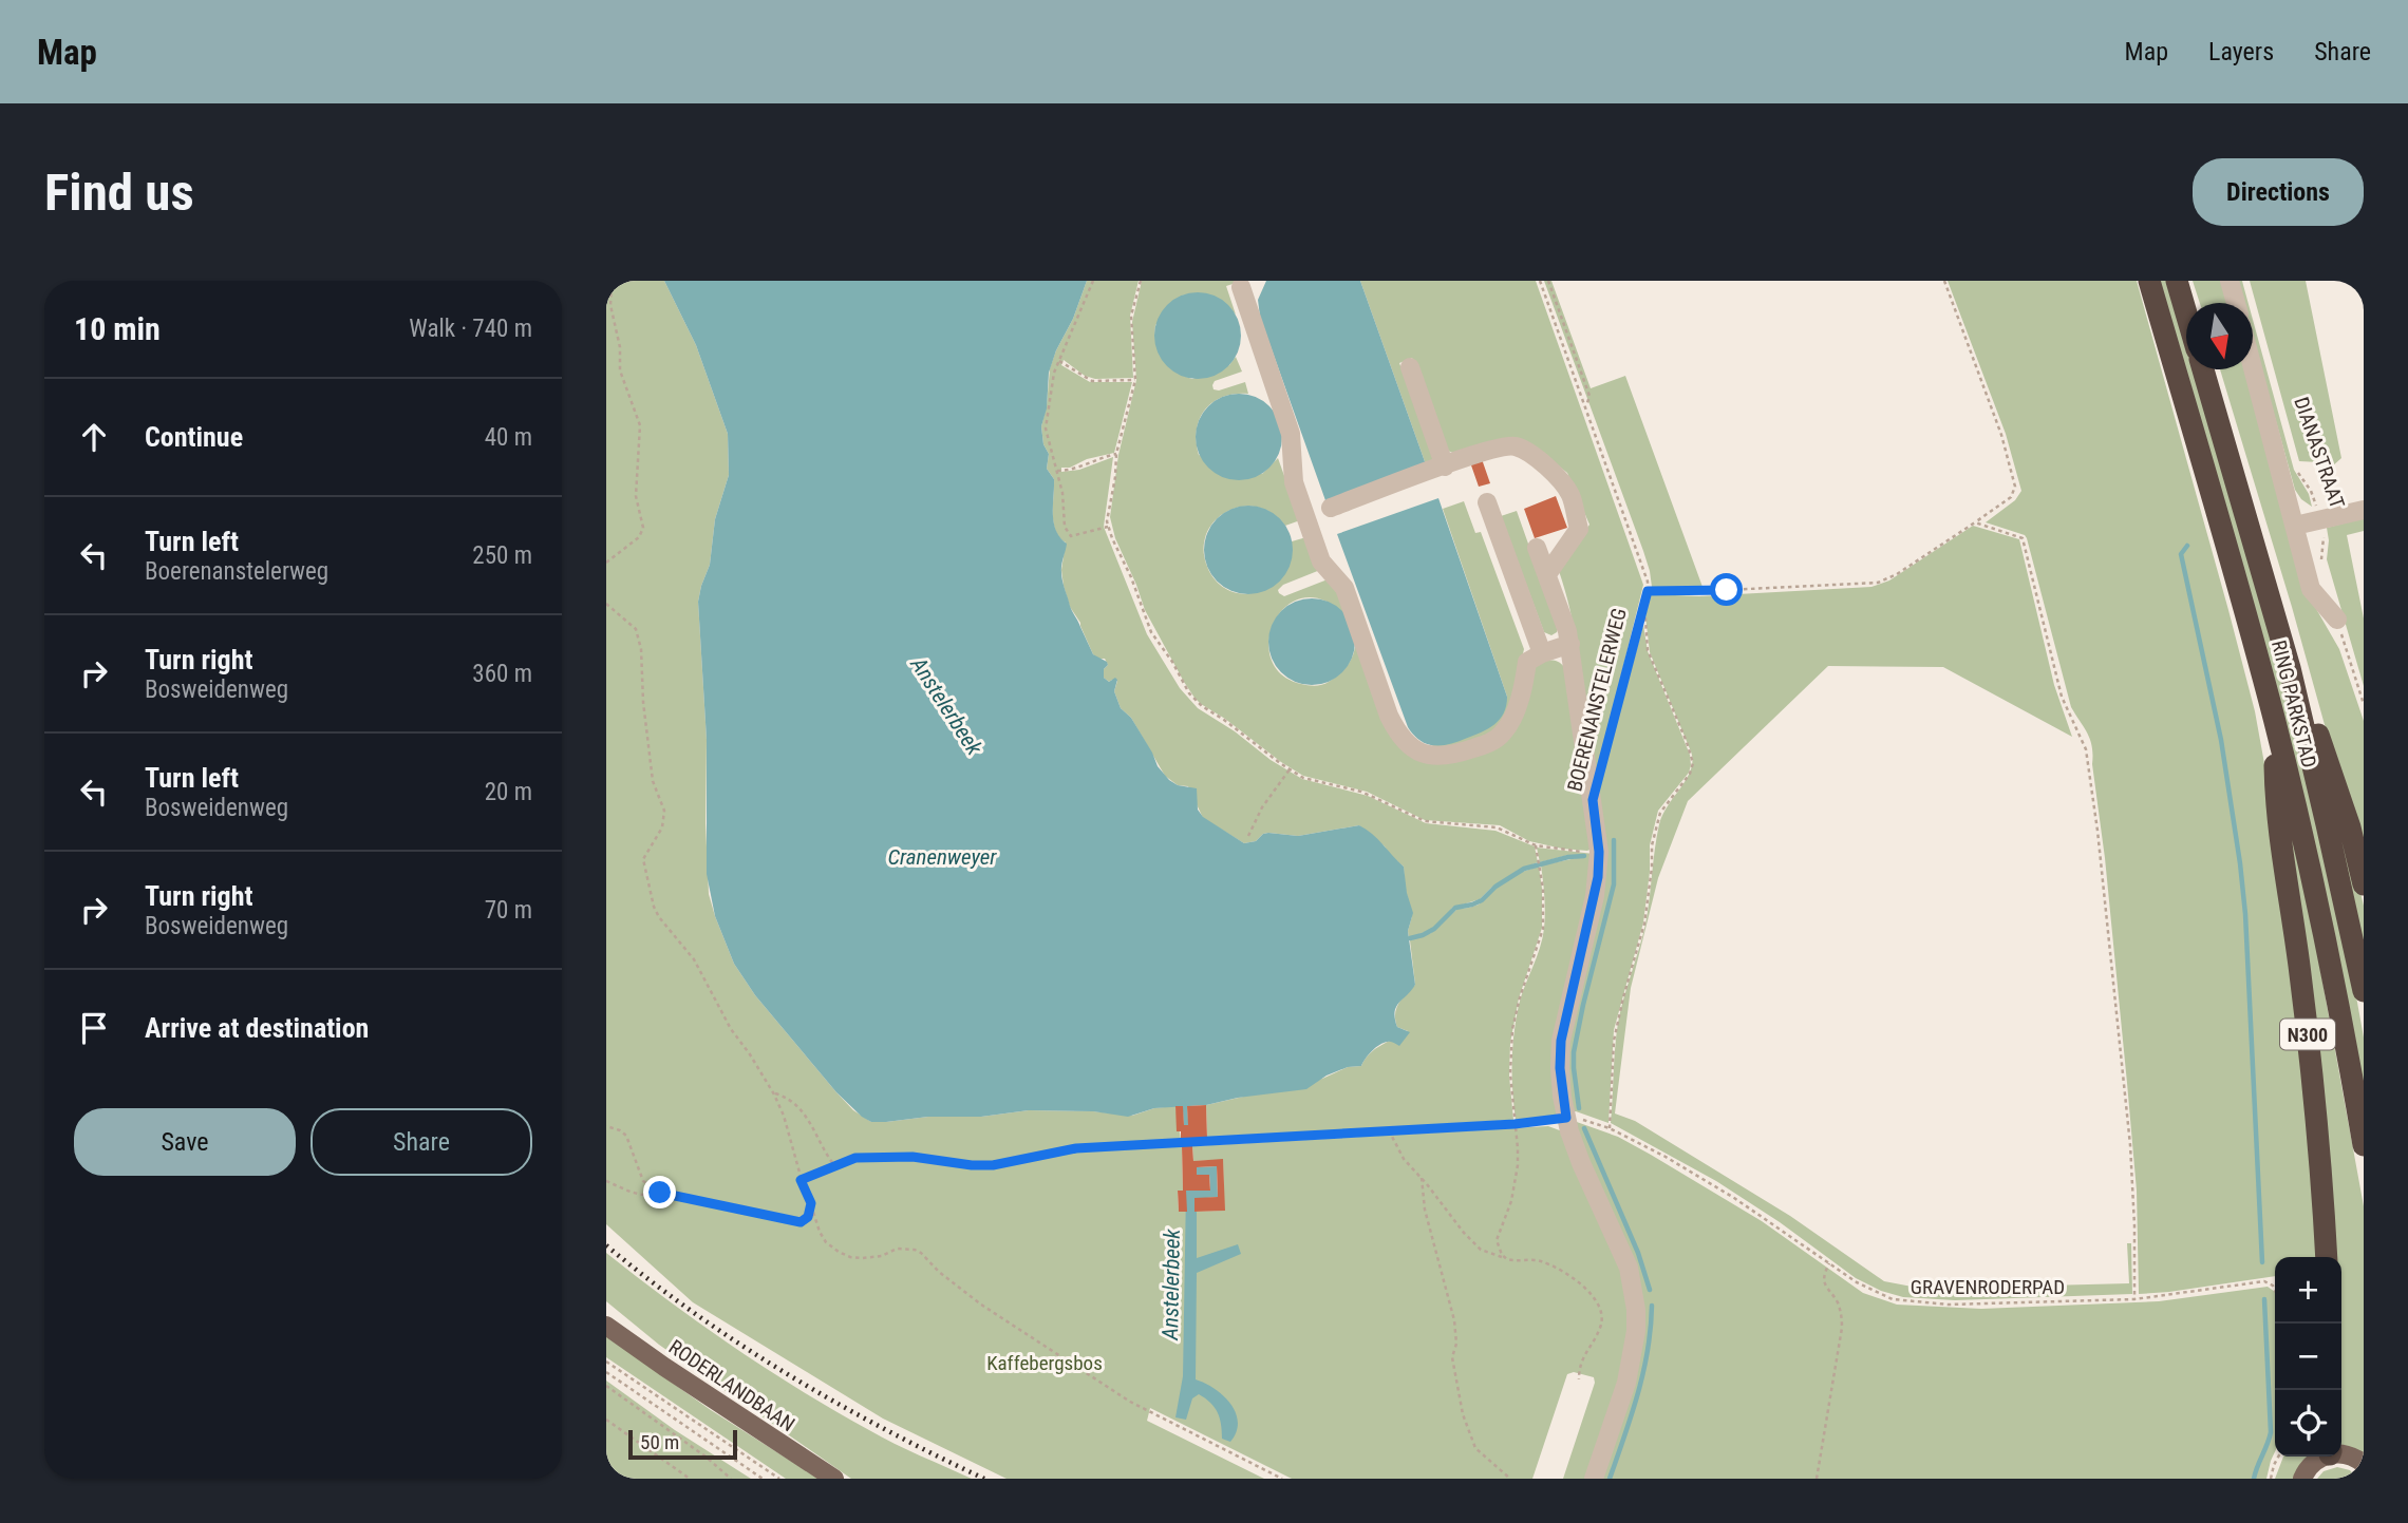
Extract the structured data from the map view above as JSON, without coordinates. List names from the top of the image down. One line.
{"streets":{"highway":["RING PARKSTAD","N300"],"main road":["RODERLANDBAAN"],"street":["DIANASTRAAT","BOERENANSTELERWEG"],"path":["GRAVENRODERPAD"]},"crossings":[["BOERENANSTELERWEG","GRAVENRODERPAD"],["RING PARKSTAD","N300"]],"water":["Anstelerbeek","Cranenweyer"],"parks":["Kaffebergsbos"],"scale_bar":"50 m","north":"bottom","page":{"header":"Map","nav":["Map","Layers","Share"],"buttons":["Directions",["Save","Share"]],"title":"Find us","heading":["10 min","Walk · 740 m"],"list":[["Continue","40 m"],["Turn left","Boerenanstelerweg","250 m"],["Turn right","Bosweidenweg","360 m"],["Turn left","Bosweidenweg","20 m"],["Turn right","Bosweidenweg","70 m"],"Arrive at destination"],"map_buttons":["+","−"],"scale":"50 m"}}
